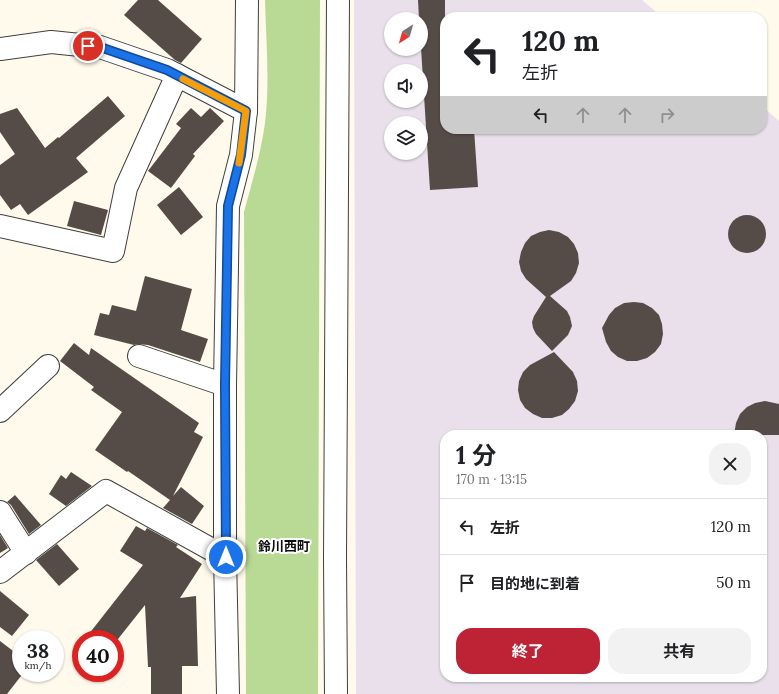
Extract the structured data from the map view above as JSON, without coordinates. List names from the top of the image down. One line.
{"districts":["鈴川西町"],"north":"bottom left","page":{"turn":["120 m","左折"],"heading":["1 分","170 m · 13:15"],"list":[{"name":"左折","value":"120 m"},{"name":"目的地に到着","value":"50 m"}],"buttons":["終了","共有"],"speed":"38 km/h","limit":"40"}}
